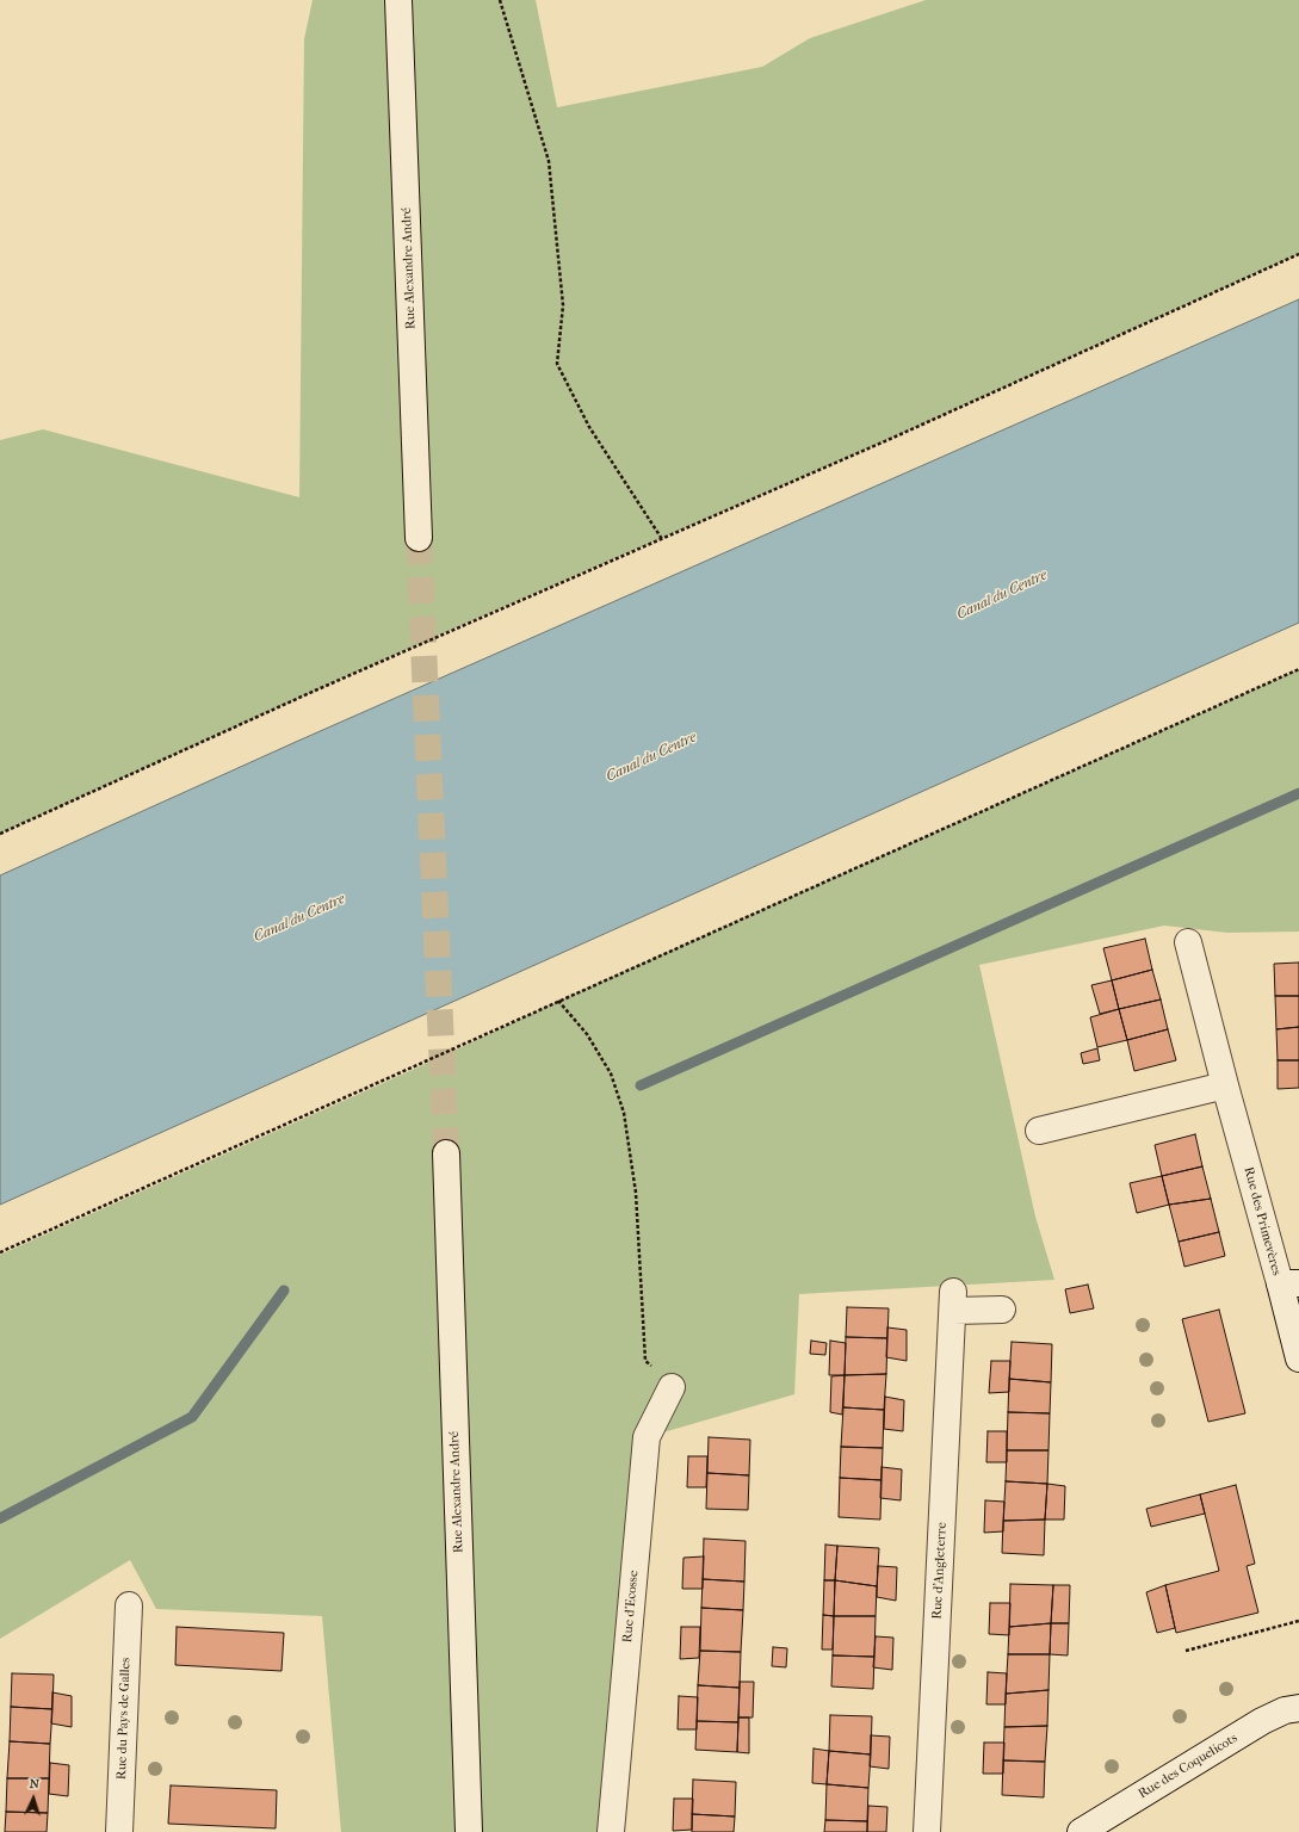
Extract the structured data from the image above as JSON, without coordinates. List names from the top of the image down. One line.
{"streets":{"street":["Rue Alexandre André","Rue des Primevères","Rue d'Angleterre","Rue d'Ecosse","Rue du Pays de Galles","Rue des Coquelicots"]},"water":["Canal du Centre"],"north":"top"}
